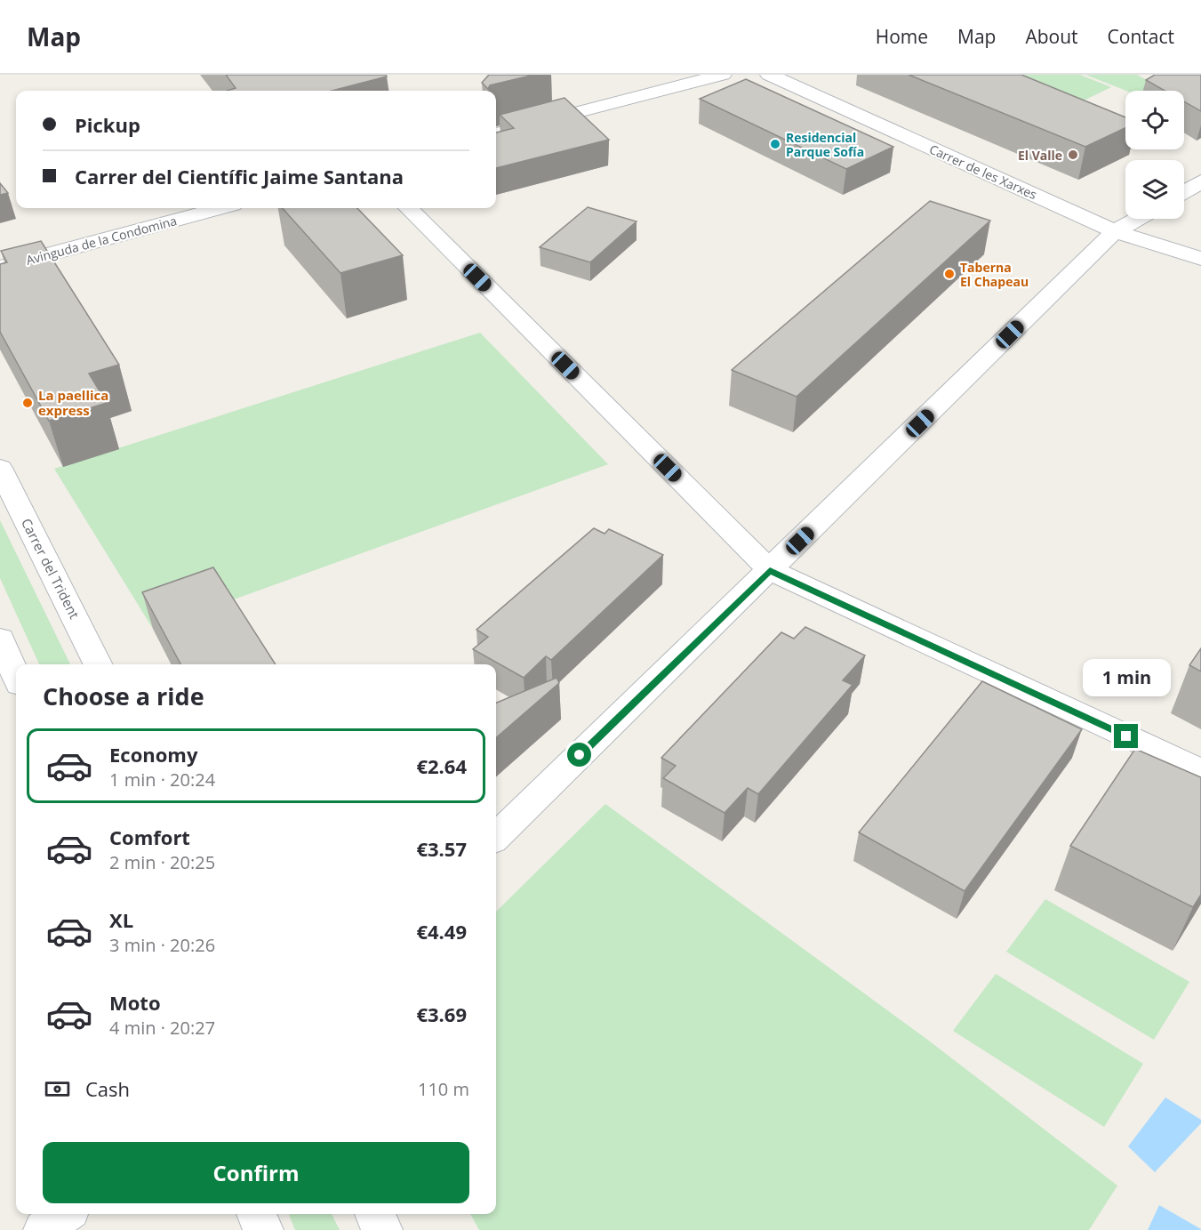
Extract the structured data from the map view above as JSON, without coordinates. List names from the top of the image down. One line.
{"streets":{"street":["Carrer de les Xarxes","Avinguda de la Condomina","Carrer del Trident"]},"places":["Residencial Parque Sofía","El Valle","Taberna El Chapeau","La paellica express"],"page":{"header":"Map","nav":["Home","Map","About","Contact"],"banner":["Pickup","Carrer del Científic Jaime Santana"],"bubble":"1 min","heading":"Choose a ride","list":[{"name":"Economy","note":"1 min · 20:24","value":"€2.64"},{"name":"Comfort","note":"2 min · 20:25","value":"€3.57"},{"name":"XL","note":"3 min · 20:26","value":"€4.49"},{"name":"Moto","note":"4 min · 20:27","value":"€3.69"}],"pay":["Cash","110 m"],"buttons":"Confirm"}}
